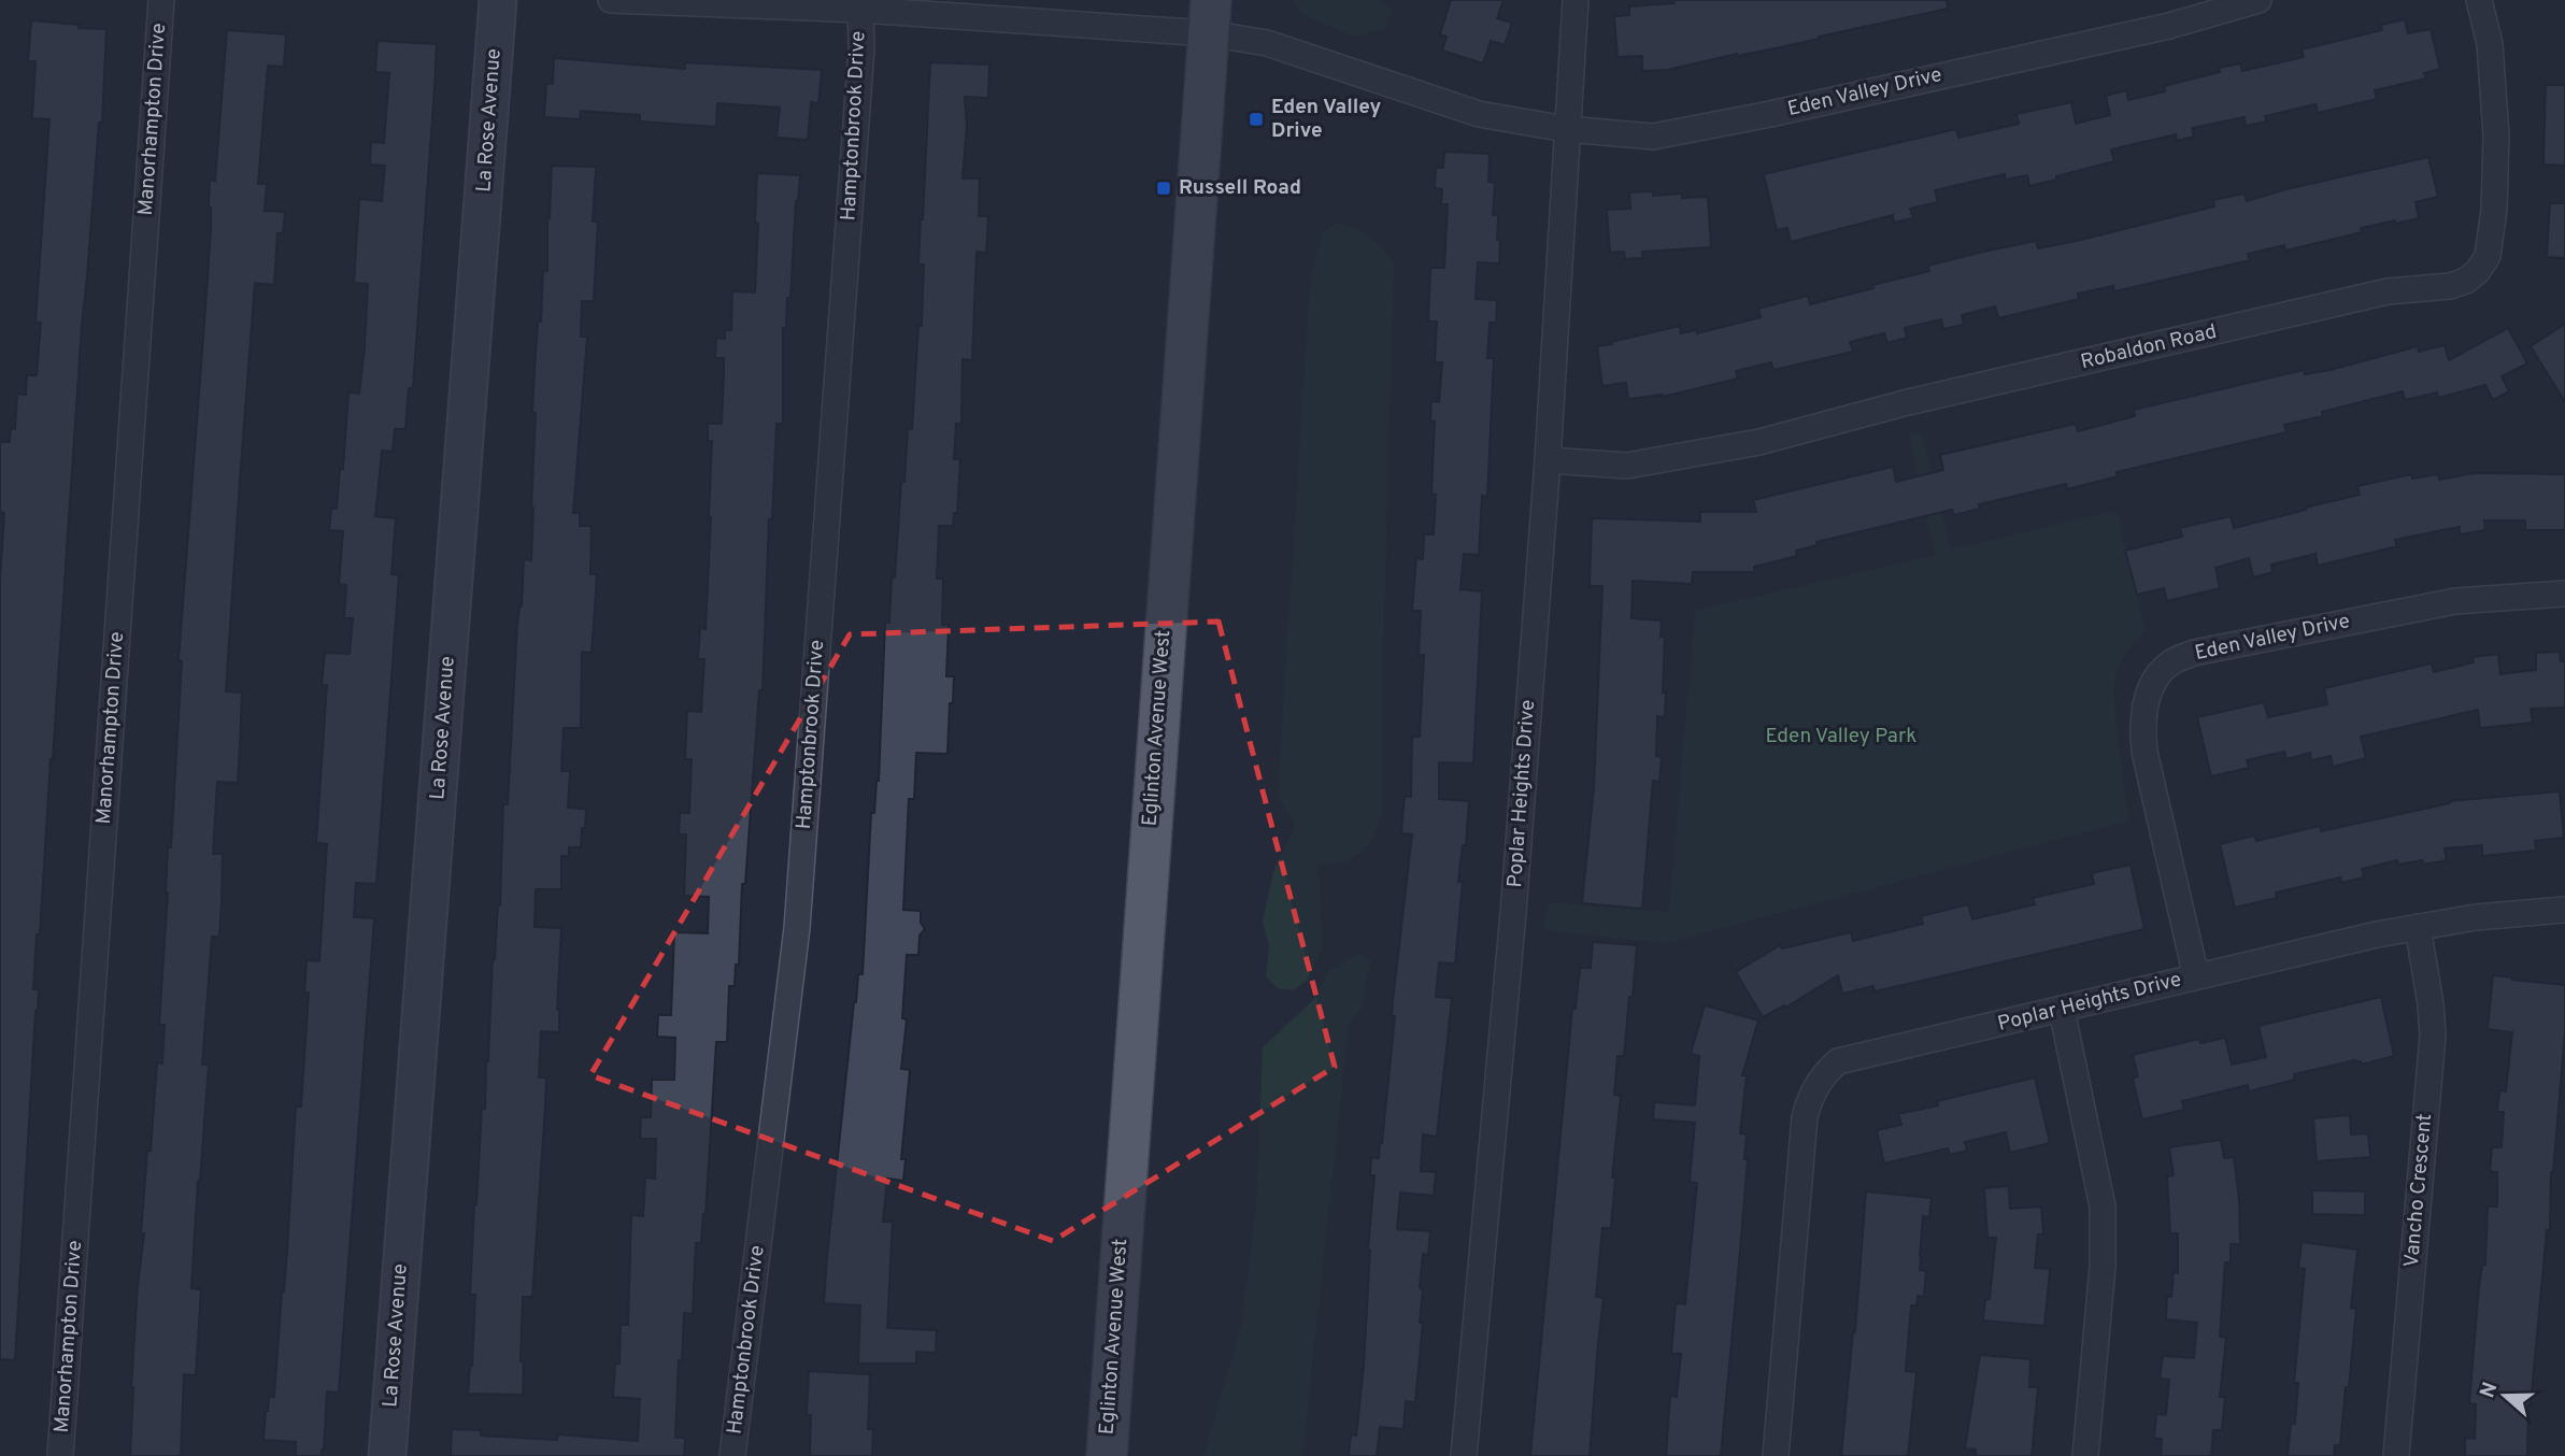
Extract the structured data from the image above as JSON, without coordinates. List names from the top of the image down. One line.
{"streets":{"main road":["Eglinton Avenue West"],"street":["Eden Valley Drive","Manorhampton Drive","La Rose Avenue","Hamptonbrook Drive","Robaldon Road","Poplar Heights Drive","Vancho Crescent"]},"crossings":[["Eden Valley Drive","Eglinton Avenue West"],["Eden Valley Drive","Poplar Heights Drive"],["Robaldon Road","Poplar Heights Drive"],["Poplar Heights Drive","Vancho Crescent"]],"parks":["Eden Valley Park"],"places":{"transit":["Eden Valley Drive","Russell Road"]},"north":"left"}
